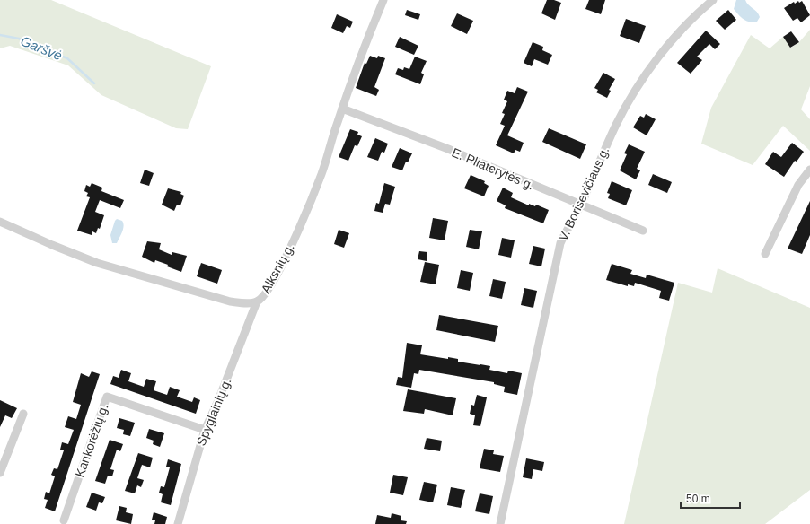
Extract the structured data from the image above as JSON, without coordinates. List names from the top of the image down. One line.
{"streets":{"street":["E. Pliaterytės g.","V. Borisevičiaus g.","Alksnių g.","Spyglainių g.","Kankorėžių g."]},"crossings":[["E. Pliaterytės g.","V. Borisevičiaus g."],["E. Pliaterytės g.","Alksnių g."],["Alksnių g.","Spyglainių g."],["Spyglainių g.","Kankorėžių g."]],"water":["Garšvė"],"scale_bar":"50 m"}
